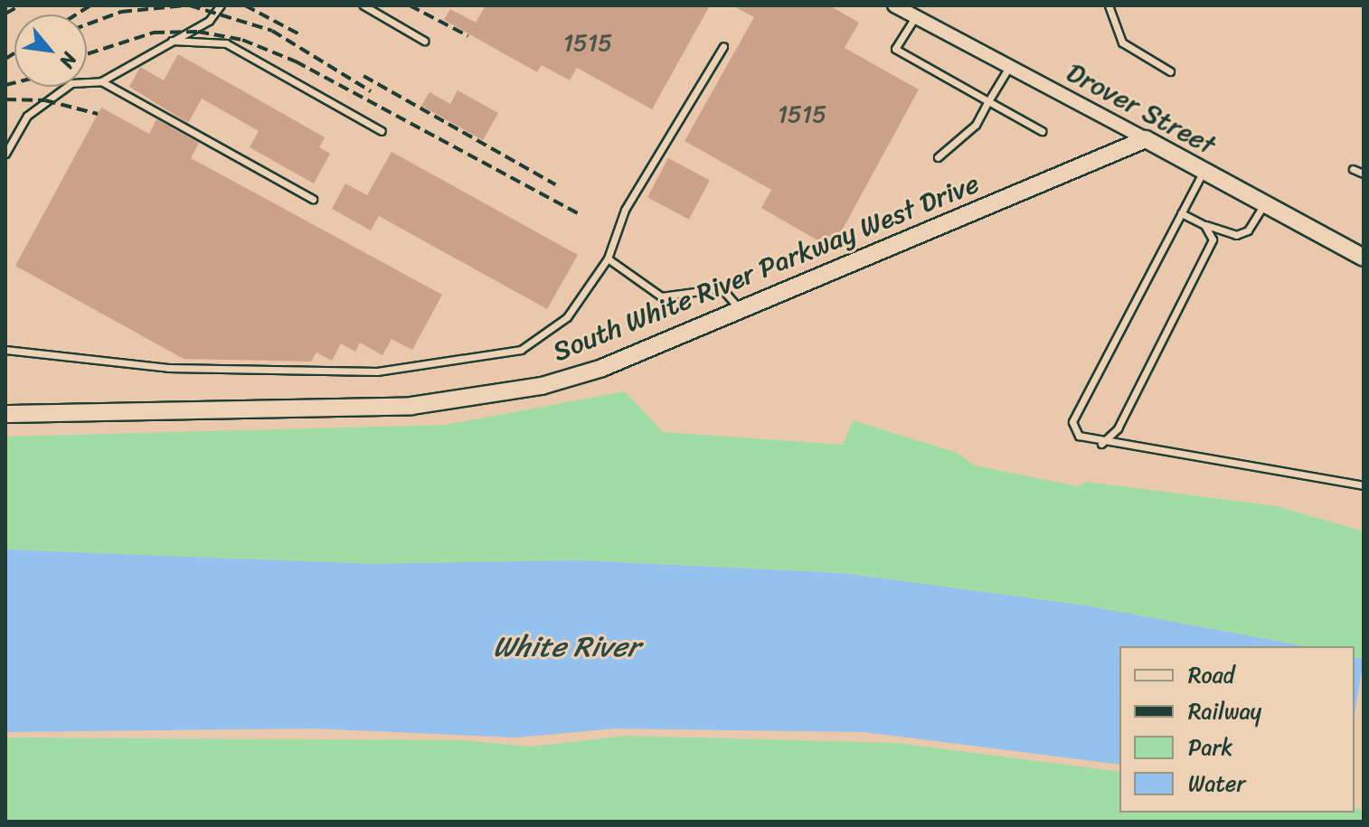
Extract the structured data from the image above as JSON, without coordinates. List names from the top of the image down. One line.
{"streets":{"street":["Drover Street","South White River Parkway West Drive"]},"crossings":[["Drover Street","South White River Parkway West Drive"]],"water":["White River"],"house_numbers":["1515","1515"],"legend":["Road","Railway","Park","Water"],"north":"bottom right"}
